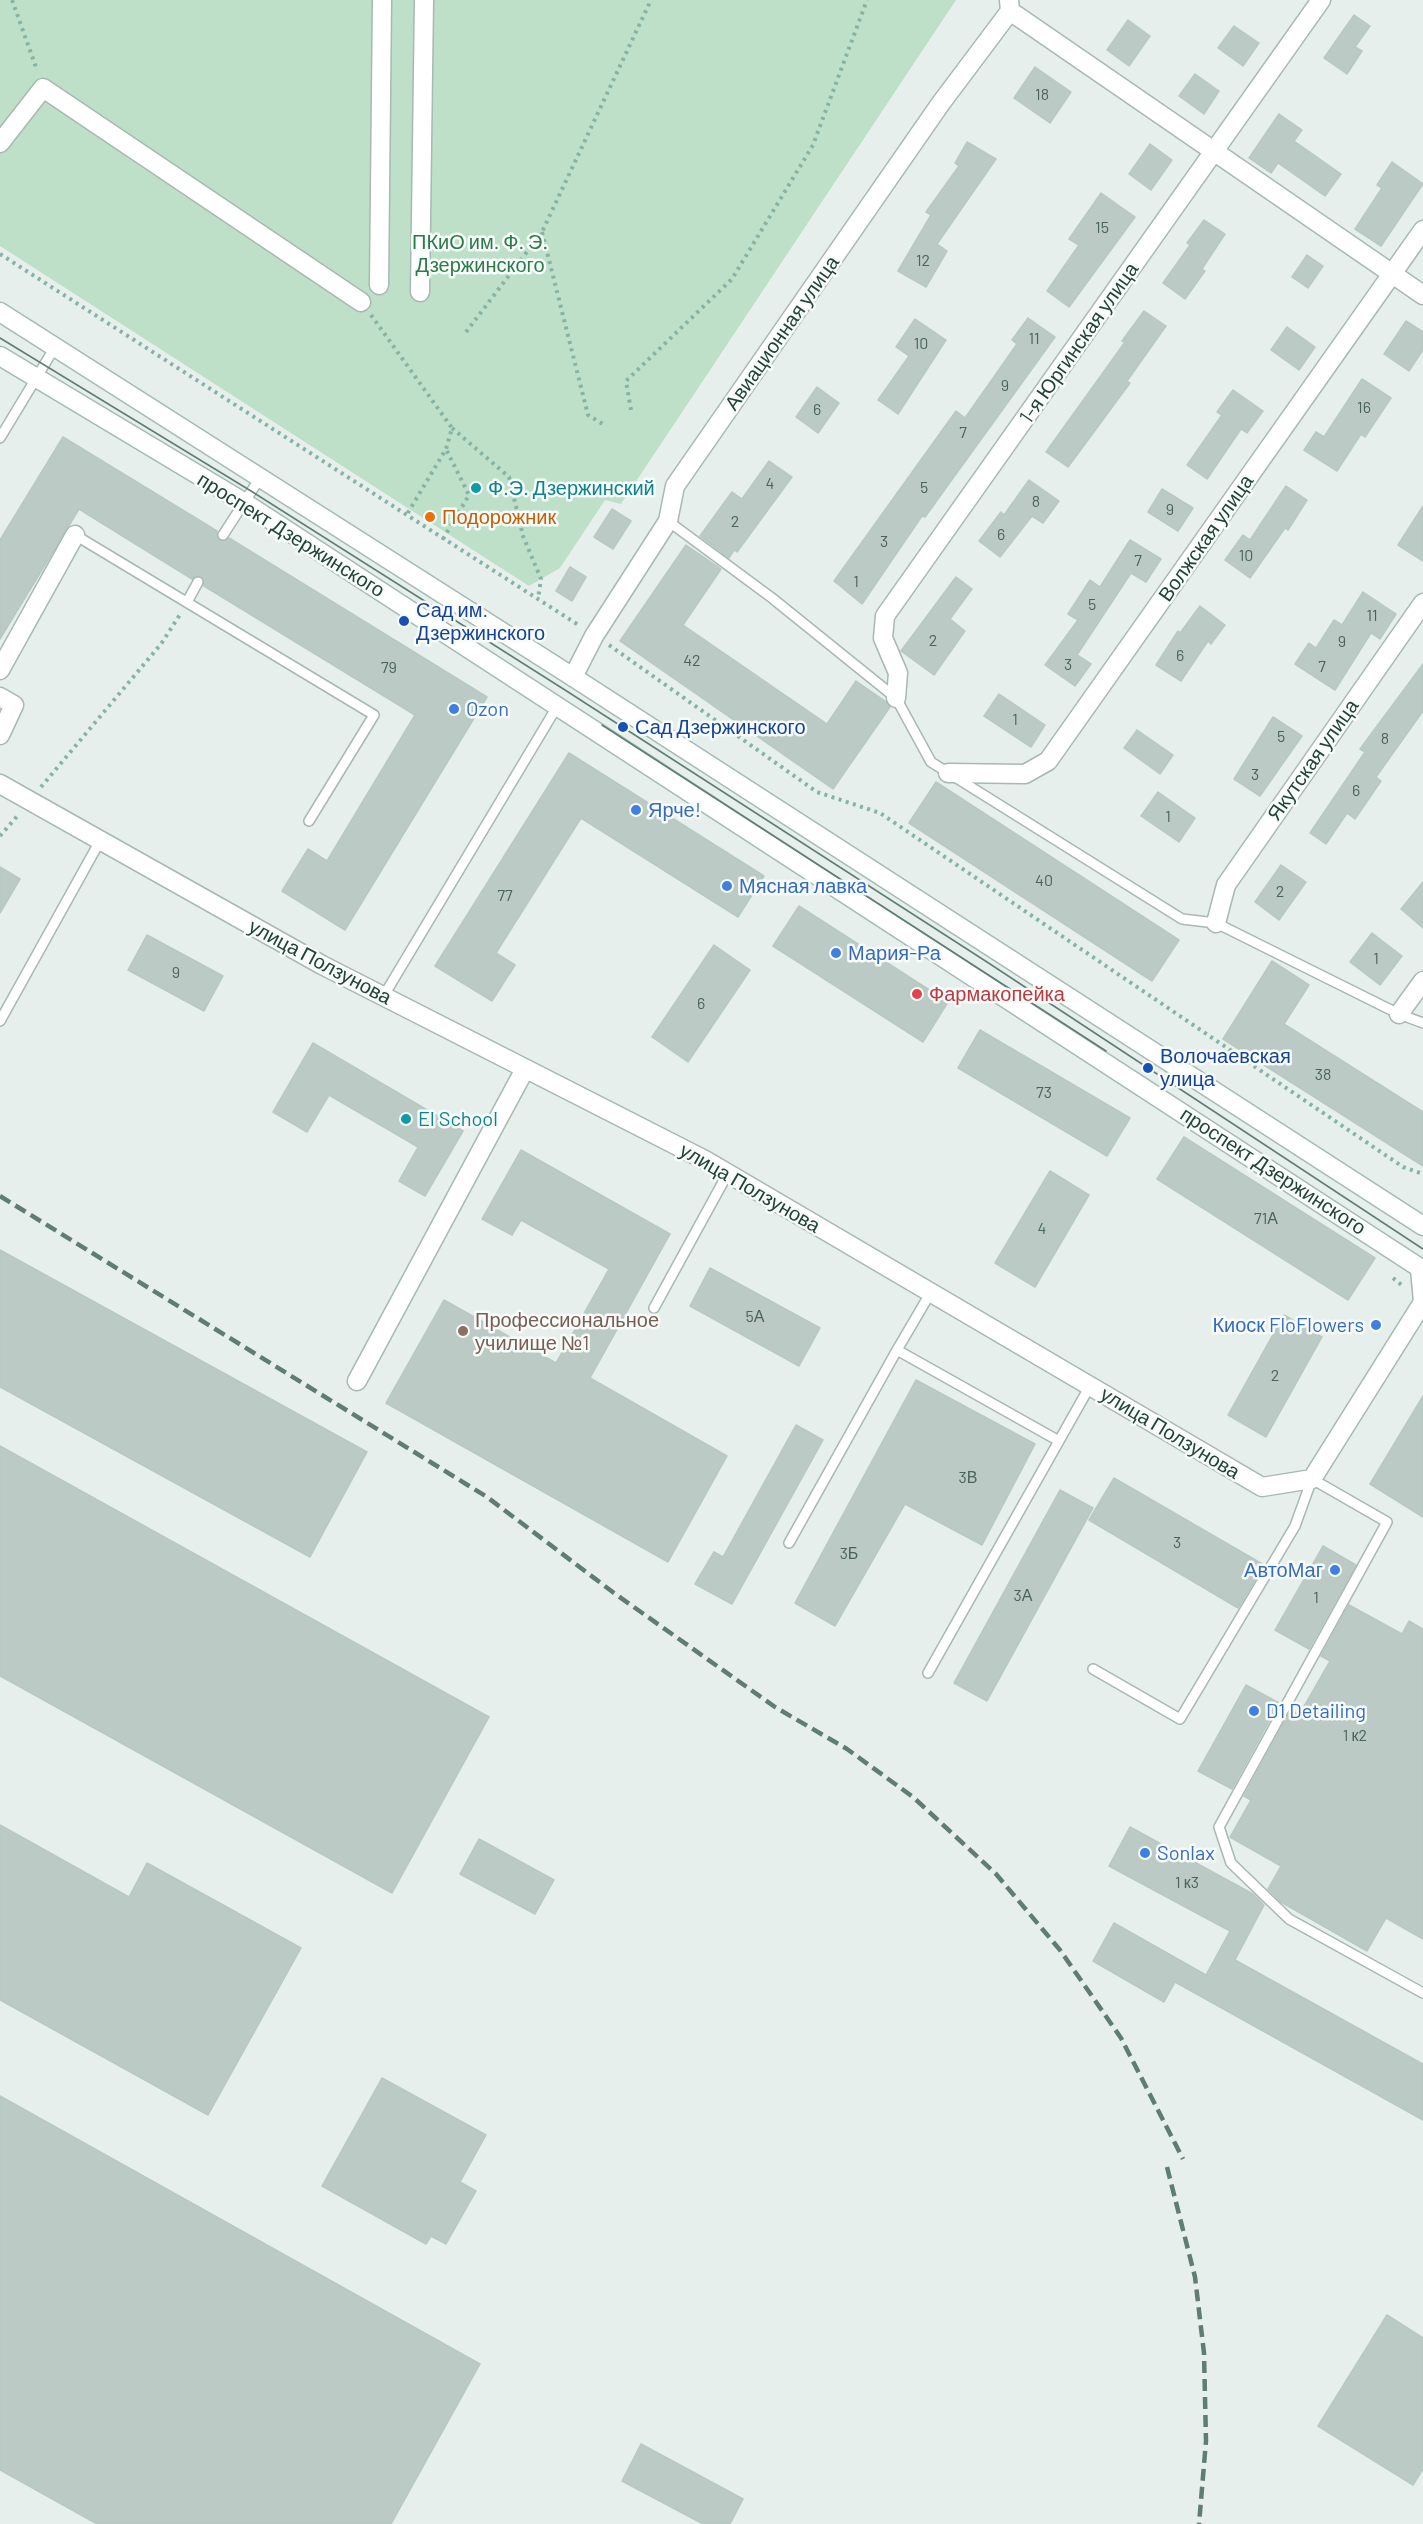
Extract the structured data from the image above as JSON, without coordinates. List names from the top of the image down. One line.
{"streets":{"street":["Авиационная улица","1-я Юргинская улица","проспект Дзержинского","Волжская улица","Якутская улица","улица Ползунова"]},"crossings":[["Авиационная улица","проспект Дзержинского"]],"parks":["ПКиО им. Ф. Э. Дзержинского"],"places":["Ф.Э. Дзержинский","Подорожник","Сад им. Дзержинского","Ozon","Сад Дзержинского","Ярче!","Мясная лавка","Мария-Ра","Фармакопейка","Волочаевская улица","El School","Киоск FloFlowers","Профессиональное училище №1","АвтоМаг","D1 Detailing","Sonlax"],"house_numbers":["18","15","12","11","10","9","16","6","7","4","5","8","9","2","6","3","10","7","1","5","11","2","9","6","42","3","7","79","1","5","8","3","6","1","40","2","77","1","9","6","38","73","71А","4","5А","2","3В","3","3Б","3А","1","1 к2","1 к3"]}
